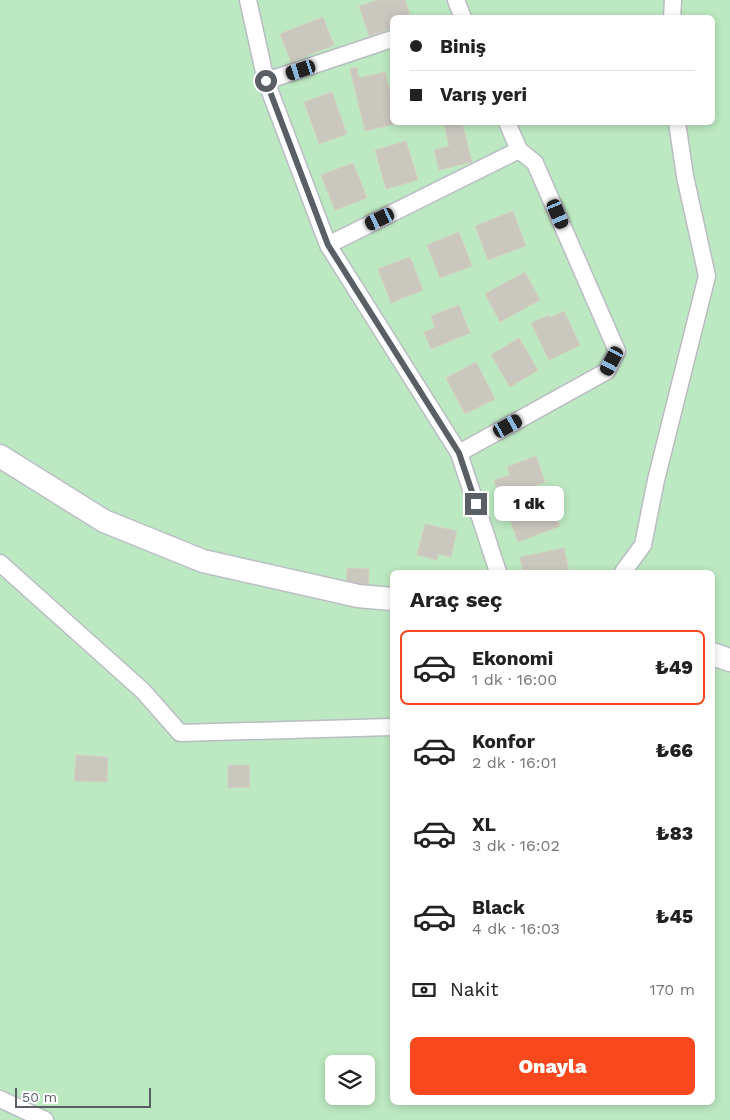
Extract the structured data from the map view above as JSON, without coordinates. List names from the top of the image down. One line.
{"scale_bar":"50 m","page":{"banner":["Biniş","Varış yeri"],"bubble":"1 dk","heading":"Araç seç","list":[{"name":"Ekonomi","note":"1 dk · 16:00","value":"₺49"},{"name":"Konfor","note":"2 dk · 16:01","value":"₺66"},{"name":"XL","note":"3 dk · 16:02","value":"₺83"},{"name":"Black","note":"4 dk · 16:03","value":"₺45"}],"pay":["Nakit","170 m"],"buttons":"Onayla","scale":"50 m"}}
